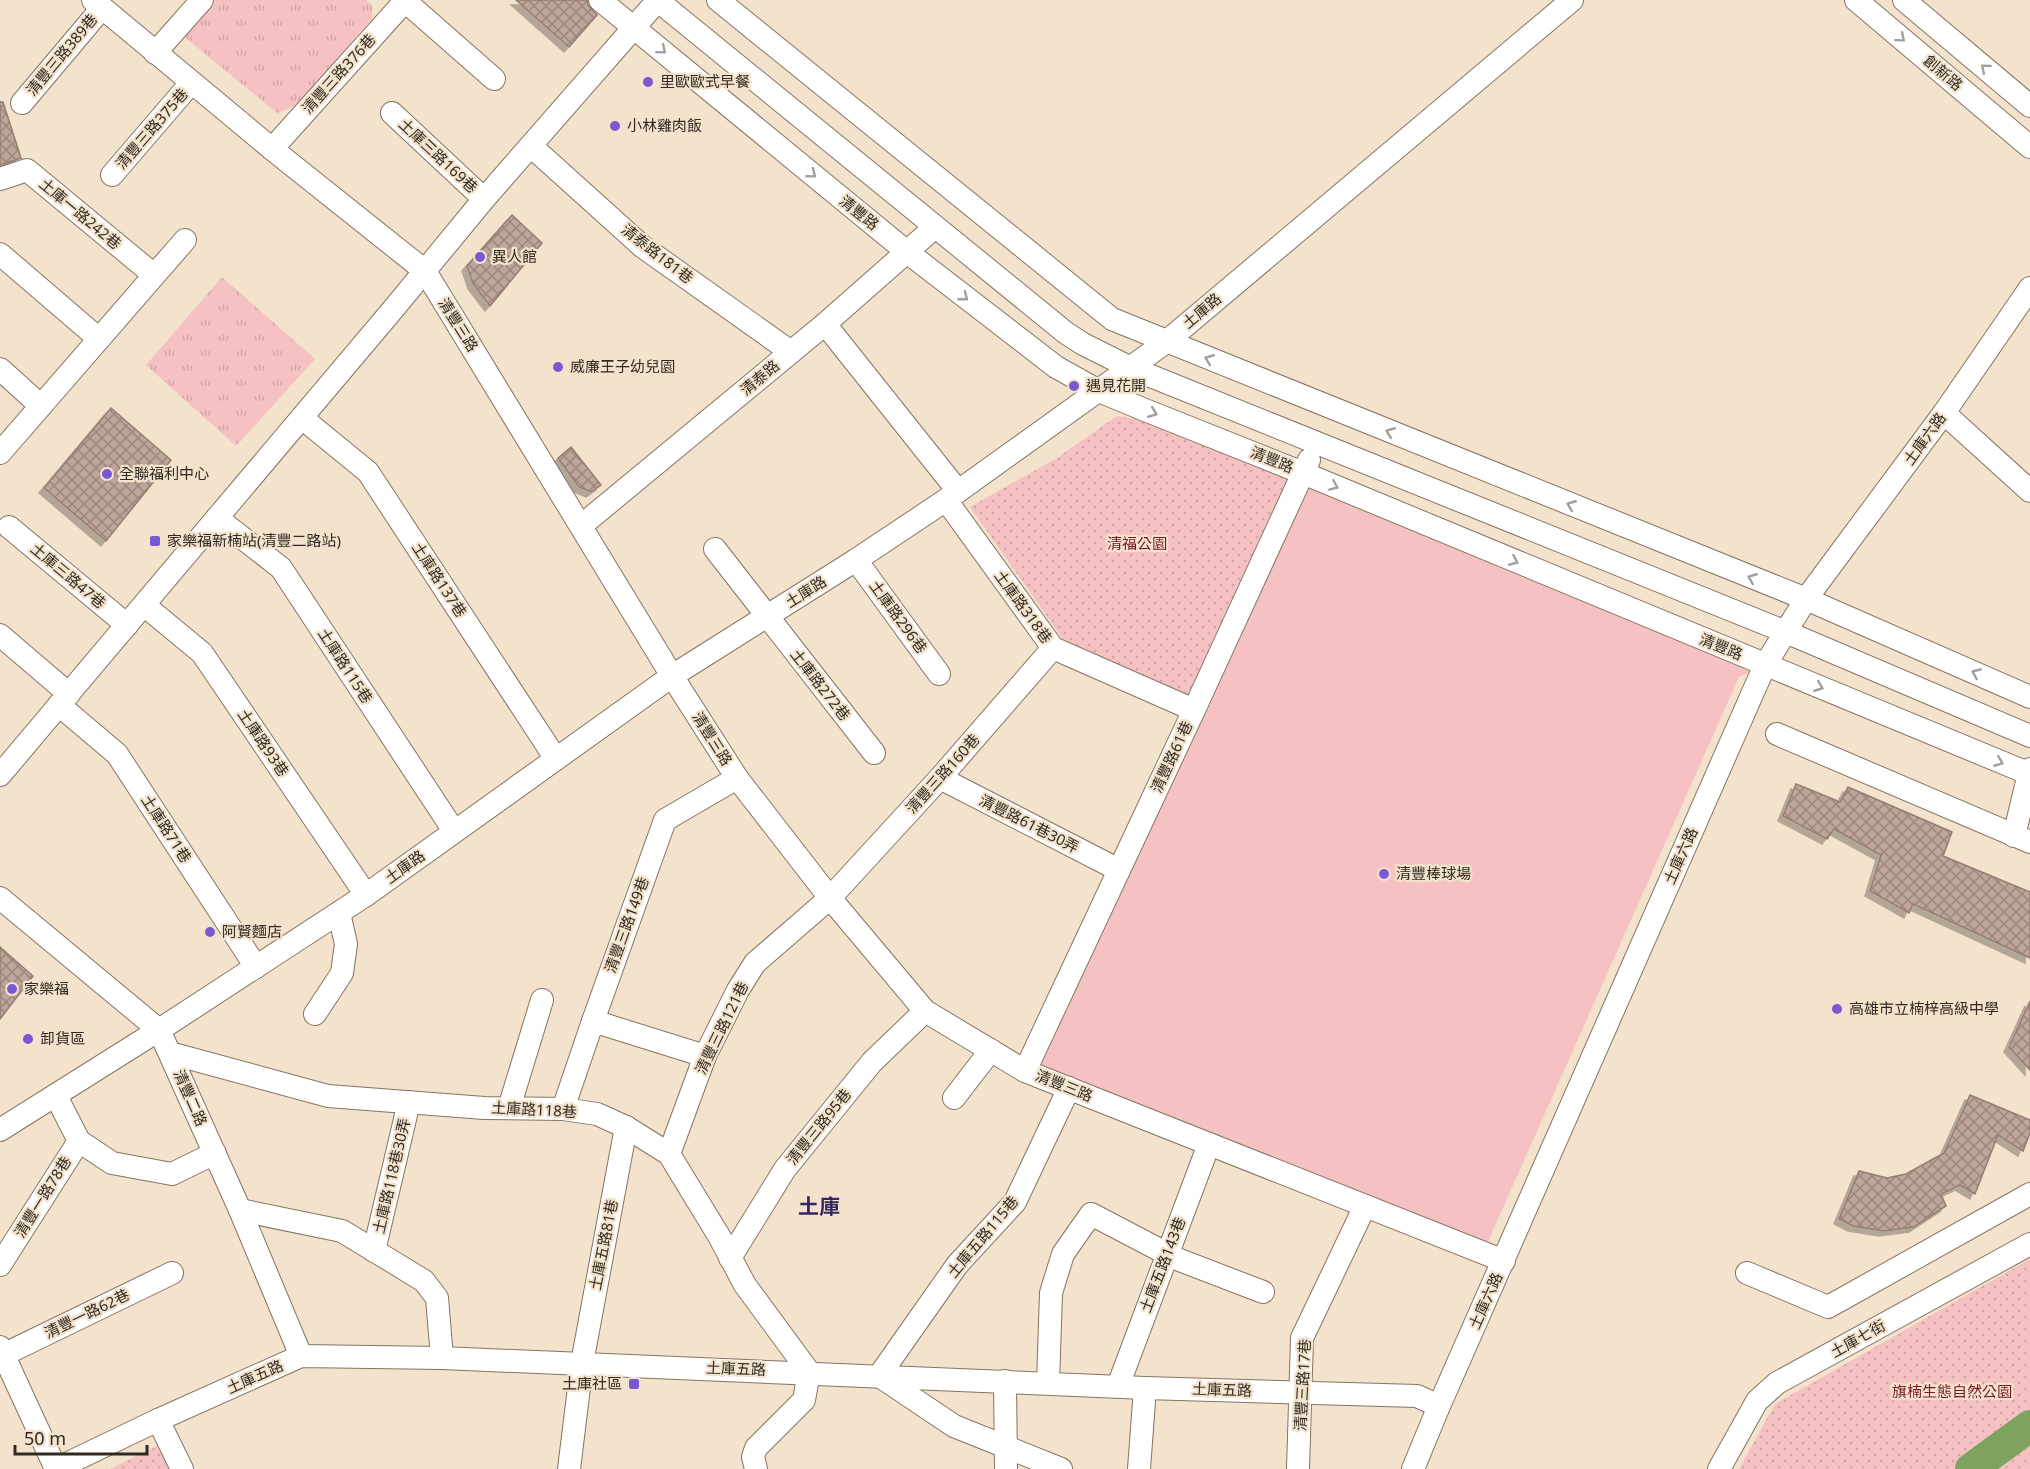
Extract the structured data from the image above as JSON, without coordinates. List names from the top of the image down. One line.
{"streets":{"street":["清豐三路389巷","創新路","清豐三路376巷","清豐三路375巷","土庫三路169巷","清豐路","土庫一路242巷","清泰路181巷","土庫路","清豐三路","清泰路","土庫六路","土庫三路47巷","土庫路137巷","土庫路318巷","土庫路296巷","土庫路115巷","土庫路272巷","土庫路93巷","清豐路61巷","清豐三路160巷","清豐路61巷30弄","土庫路71巷","清豐三路149巷","清豐三路121巷","清豐二路","土庫路118巷","清豐三路95巷","土庫路118巷30弄","清豐一路78巷","土庫五路115巷","土庫五路81巷","土庫五路143巷","清豐一路62巷","土庫七街","土庫五路","清豐三路17巷"]},"crossings":[["清豐三路389巷","清豐三路"],["清豐三路376巷","清豐三路"],["清豐三路375巷","清豐三路"],["清豐路","土庫路"],["清豐路","清泰路"],["清豐路","土庫六路"],["清豐路","清豐路61巷"],["清泰路181巷","清泰路"],["土庫路","清豐三路"],["土庫路","土庫路137巷"],["土庫路","土庫路318巷"],["土庫路","土庫路296巷"],["土庫路","土庫路115巷"],["土庫路","土庫路272巷"],["土庫路","土庫路93巷"],["土庫路","土庫路71巷"],["土庫路","清豐二路"],["土庫路","清豐一路78巷"],["清豐三路","清泰路"],["清豐三路","土庫六路"],["清豐三路","清豐路61巷"],["清豐三路","清豐三路160巷"],["清豐三路","清豐三路149巷"],["清豐三路","清豐三路121巷"],["清豐三路","清豐三路95巷"],["清豐三路","土庫五路115巷"],["清豐三路","土庫五路143巷"],["清豐三路","清豐三路17巷"],["清泰路","土庫路318巷"],["土庫六路","土庫五路"],["土庫路318巷","清豐路61巷"],["土庫路318巷","清豐三路160巷"],["清豐路61巷","清豐路61巷30弄"],["清豐三路160巷","清豐路61巷30弄"],["清豐三路160巷","清豐三路121巷"],["清豐三路149巷","土庫路118巷"],["清豐三路121巷","土庫路118巷"],["清豐二路","土庫路118巷"],["清豐二路","土庫五路"],["土庫路118巷","清豐三路95巷"],["土庫路118巷","土庫路118巷30弄"],["土庫路118巷","土庫五路81巷"],["土庫路118巷","土庫五路"],["土庫五路115巷","土庫五路"],["土庫五路81巷","土庫五路"],["土庫五路143巷","土庫五路"],["土庫五路","清豐三路17巷"]],"districts":["土庫"],"parks":["清福公園","旗楠生態自然公園"],"places":{"other":["里歐歐式早餐","小林雞肉飯","異人館","威廉王子幼兒園","遇見花開","全聯福利中心","清豐棒球場","阿賢麵店","家樂福","高雄市立楠梓高級中學","卸貨區"],"transit":["家樂福新楠站(清豐二路站)","土庫社區"]},"scale_bar":"50 m"}
